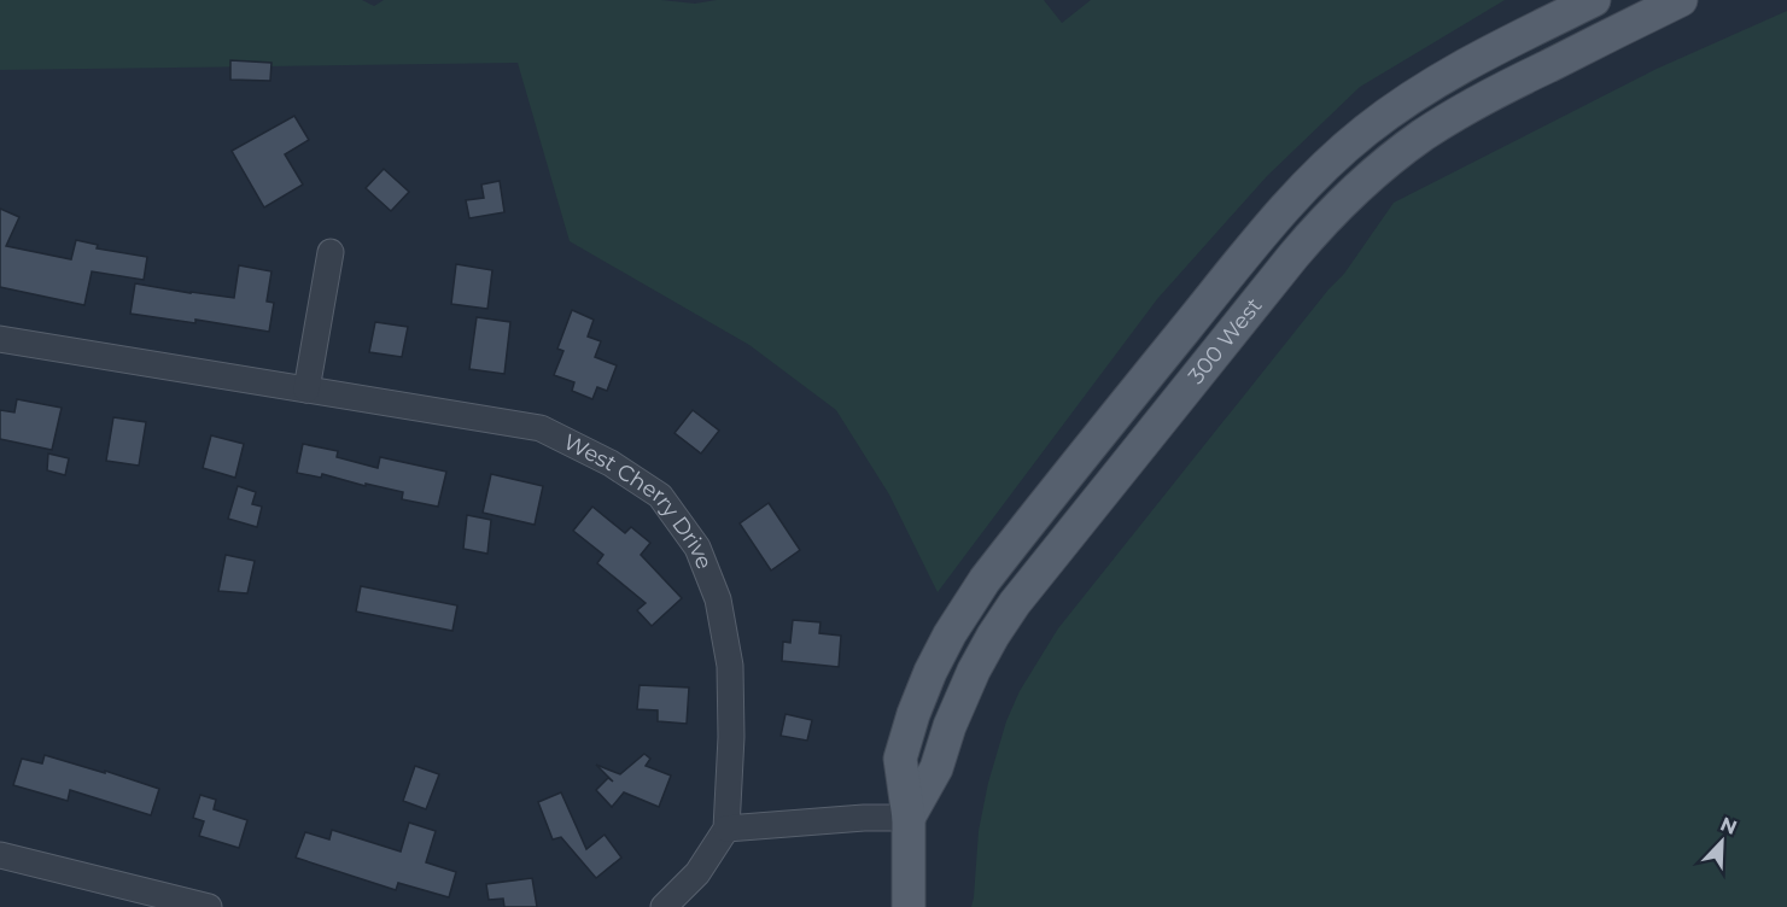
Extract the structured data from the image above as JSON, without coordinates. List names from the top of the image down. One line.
{"streets":{"main road":["300 West"],"street":["West Cherry Drive"]},"north":"top right"}
